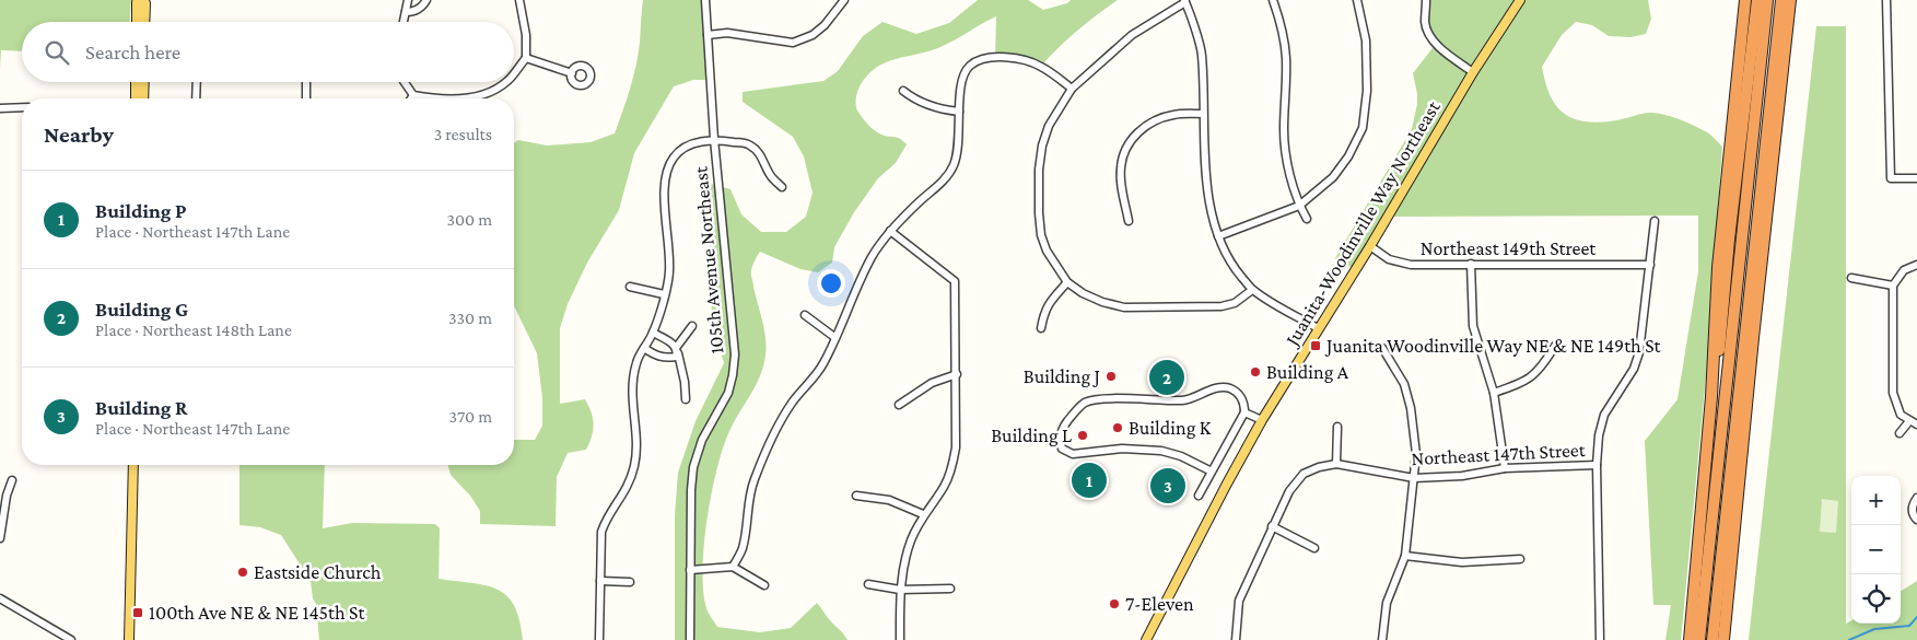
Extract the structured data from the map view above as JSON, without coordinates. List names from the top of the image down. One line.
{"streets":{"main road":["Juanita-Woodinville Way Northeast"],"street":["Northeast 149th Street","105th Avenue Northeast","Northeast 147th Street"]},"crossings":[["Juanita-Woodinville Way Northeast","Northeast 149th Street"]],"places":{"transit":["Juanita Woodinville Way NE & NE 149th St","100th Ave NE & NE 145th St"],"other":["Building A","Building J","Building K","Building L","Eastside Church","7-Eleven"]},"page":{"search":"Search here","heading":["Nearby","3 results"],"list":[{"mark":"1","name":"Building P","note":"Place · Northeast 147th Lane","value":"300 m"},{"mark":"2","name":"Building G","note":"Place · Northeast 148th Lane","value":"330 m"},{"mark":"3","name":"Building R","note":"Place · Northeast 147th Lane","value":"370 m"}],"pins":["2","1","3"],"map_buttons":["+","−"]}}
